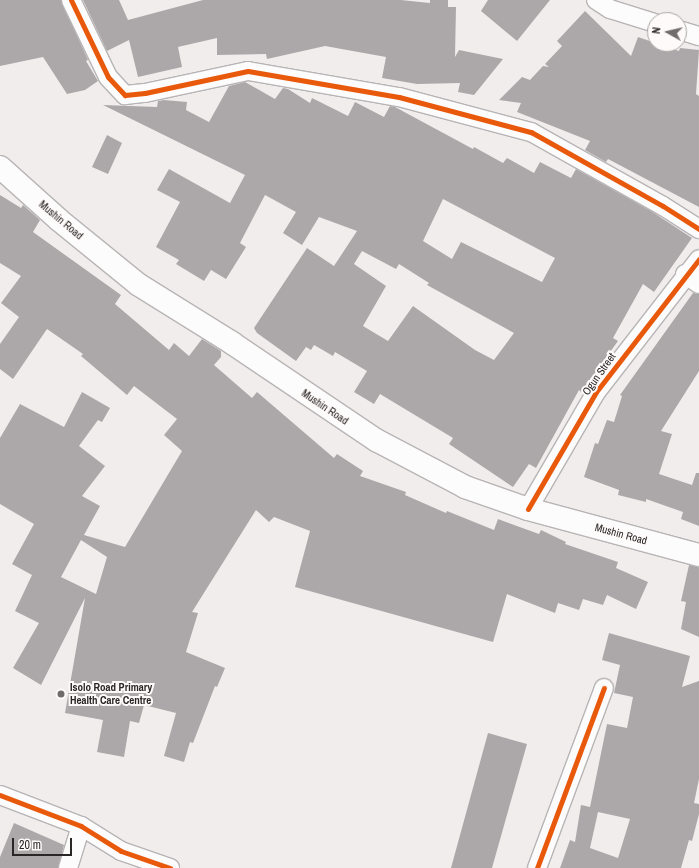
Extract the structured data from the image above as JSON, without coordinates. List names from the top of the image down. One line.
{"streets":{"main road":["Mushin Road"],"street":["Ogun Street"]},"crossings":[["Mushin Road","Ogun Street"]],"places":["Isolo Road Primary Health Care Centre"],"scale_bar":"20 m","north":"left"}
